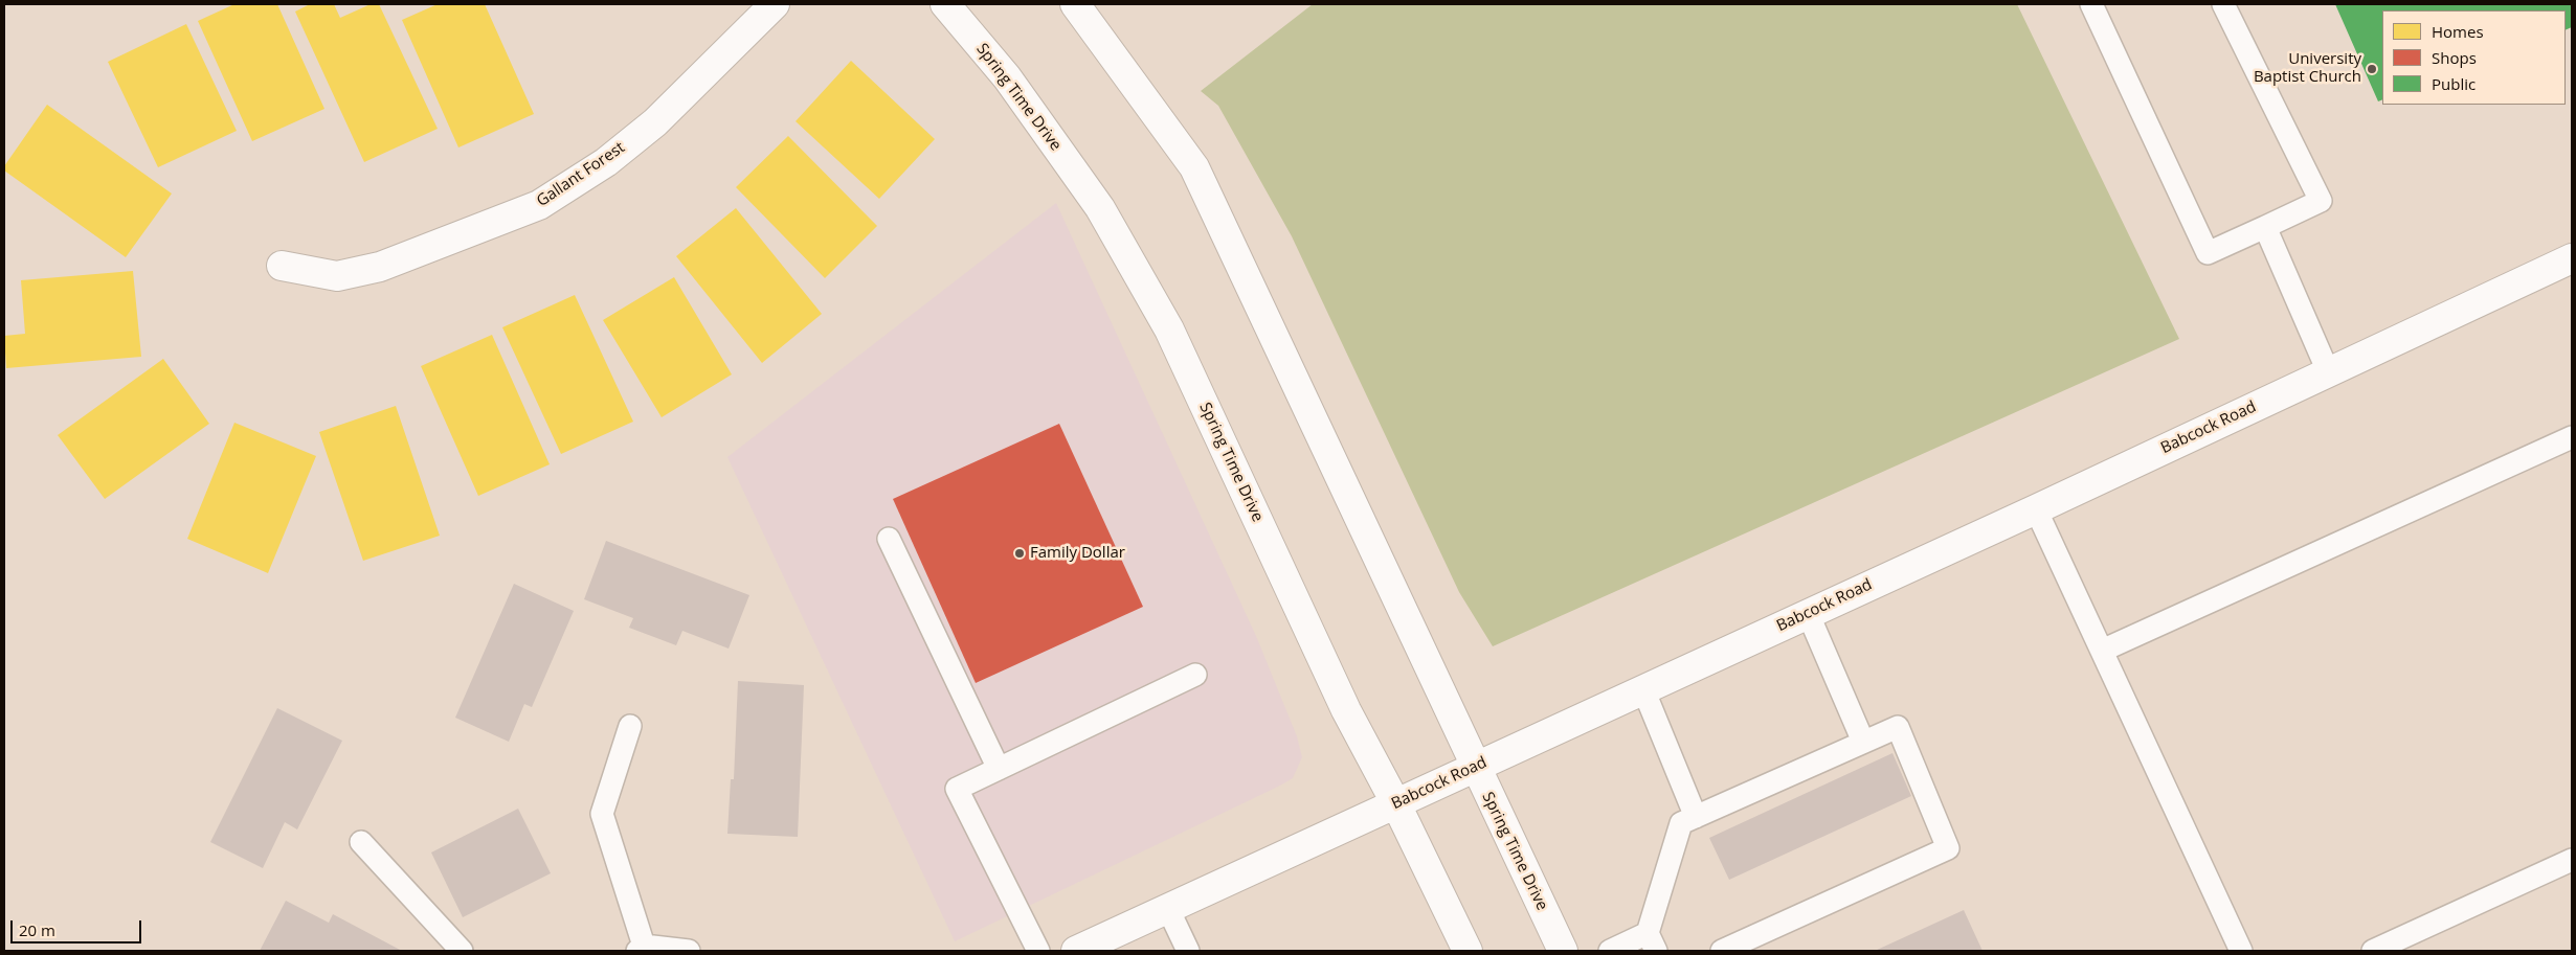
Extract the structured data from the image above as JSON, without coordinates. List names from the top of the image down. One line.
{"streets":{"street":["Spring Time Drive","Gallant Forest","Babcock Road"]},"crossings":[["Spring Time Drive","Babcock Road"]],"places":["University Baptist Church","Family Dollar"],"legend":["Homes","Shops","Public"],"scale_bar":"20 m"}
